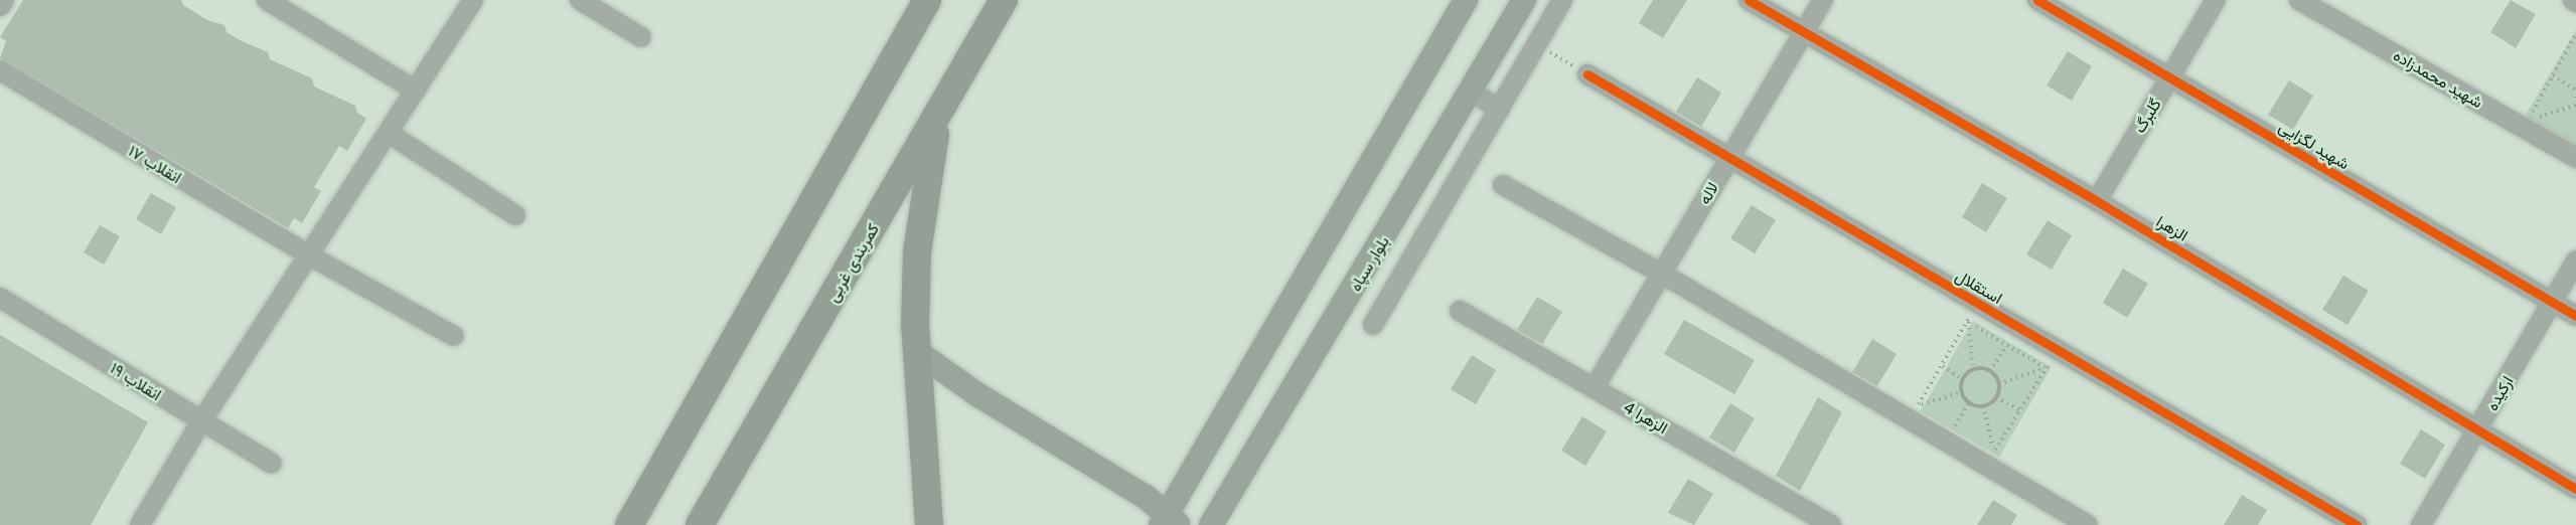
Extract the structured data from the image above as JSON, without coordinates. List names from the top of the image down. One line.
{"streets":{"highway":["کمربندی غربی"],"main road":["بلوار سپاه"],"street":["شهید محمدزاده","گلبرگ","شهید لگزایی","انقلاب ۱۷","لاله","الزهرا","استقلال","انقلاب ۱۹","ارکیده","الزهرا 4"]},"crossings":[["گلبرگ","شهید لگزایی"],["گلبرگ","الزهرا"],["شهید لگزایی","ارکیده"],["لاله","الزهرا"],["لاله","استقلال"],["لاله","الزهرا 4"],["الزهرا","ارکیده"]]}
